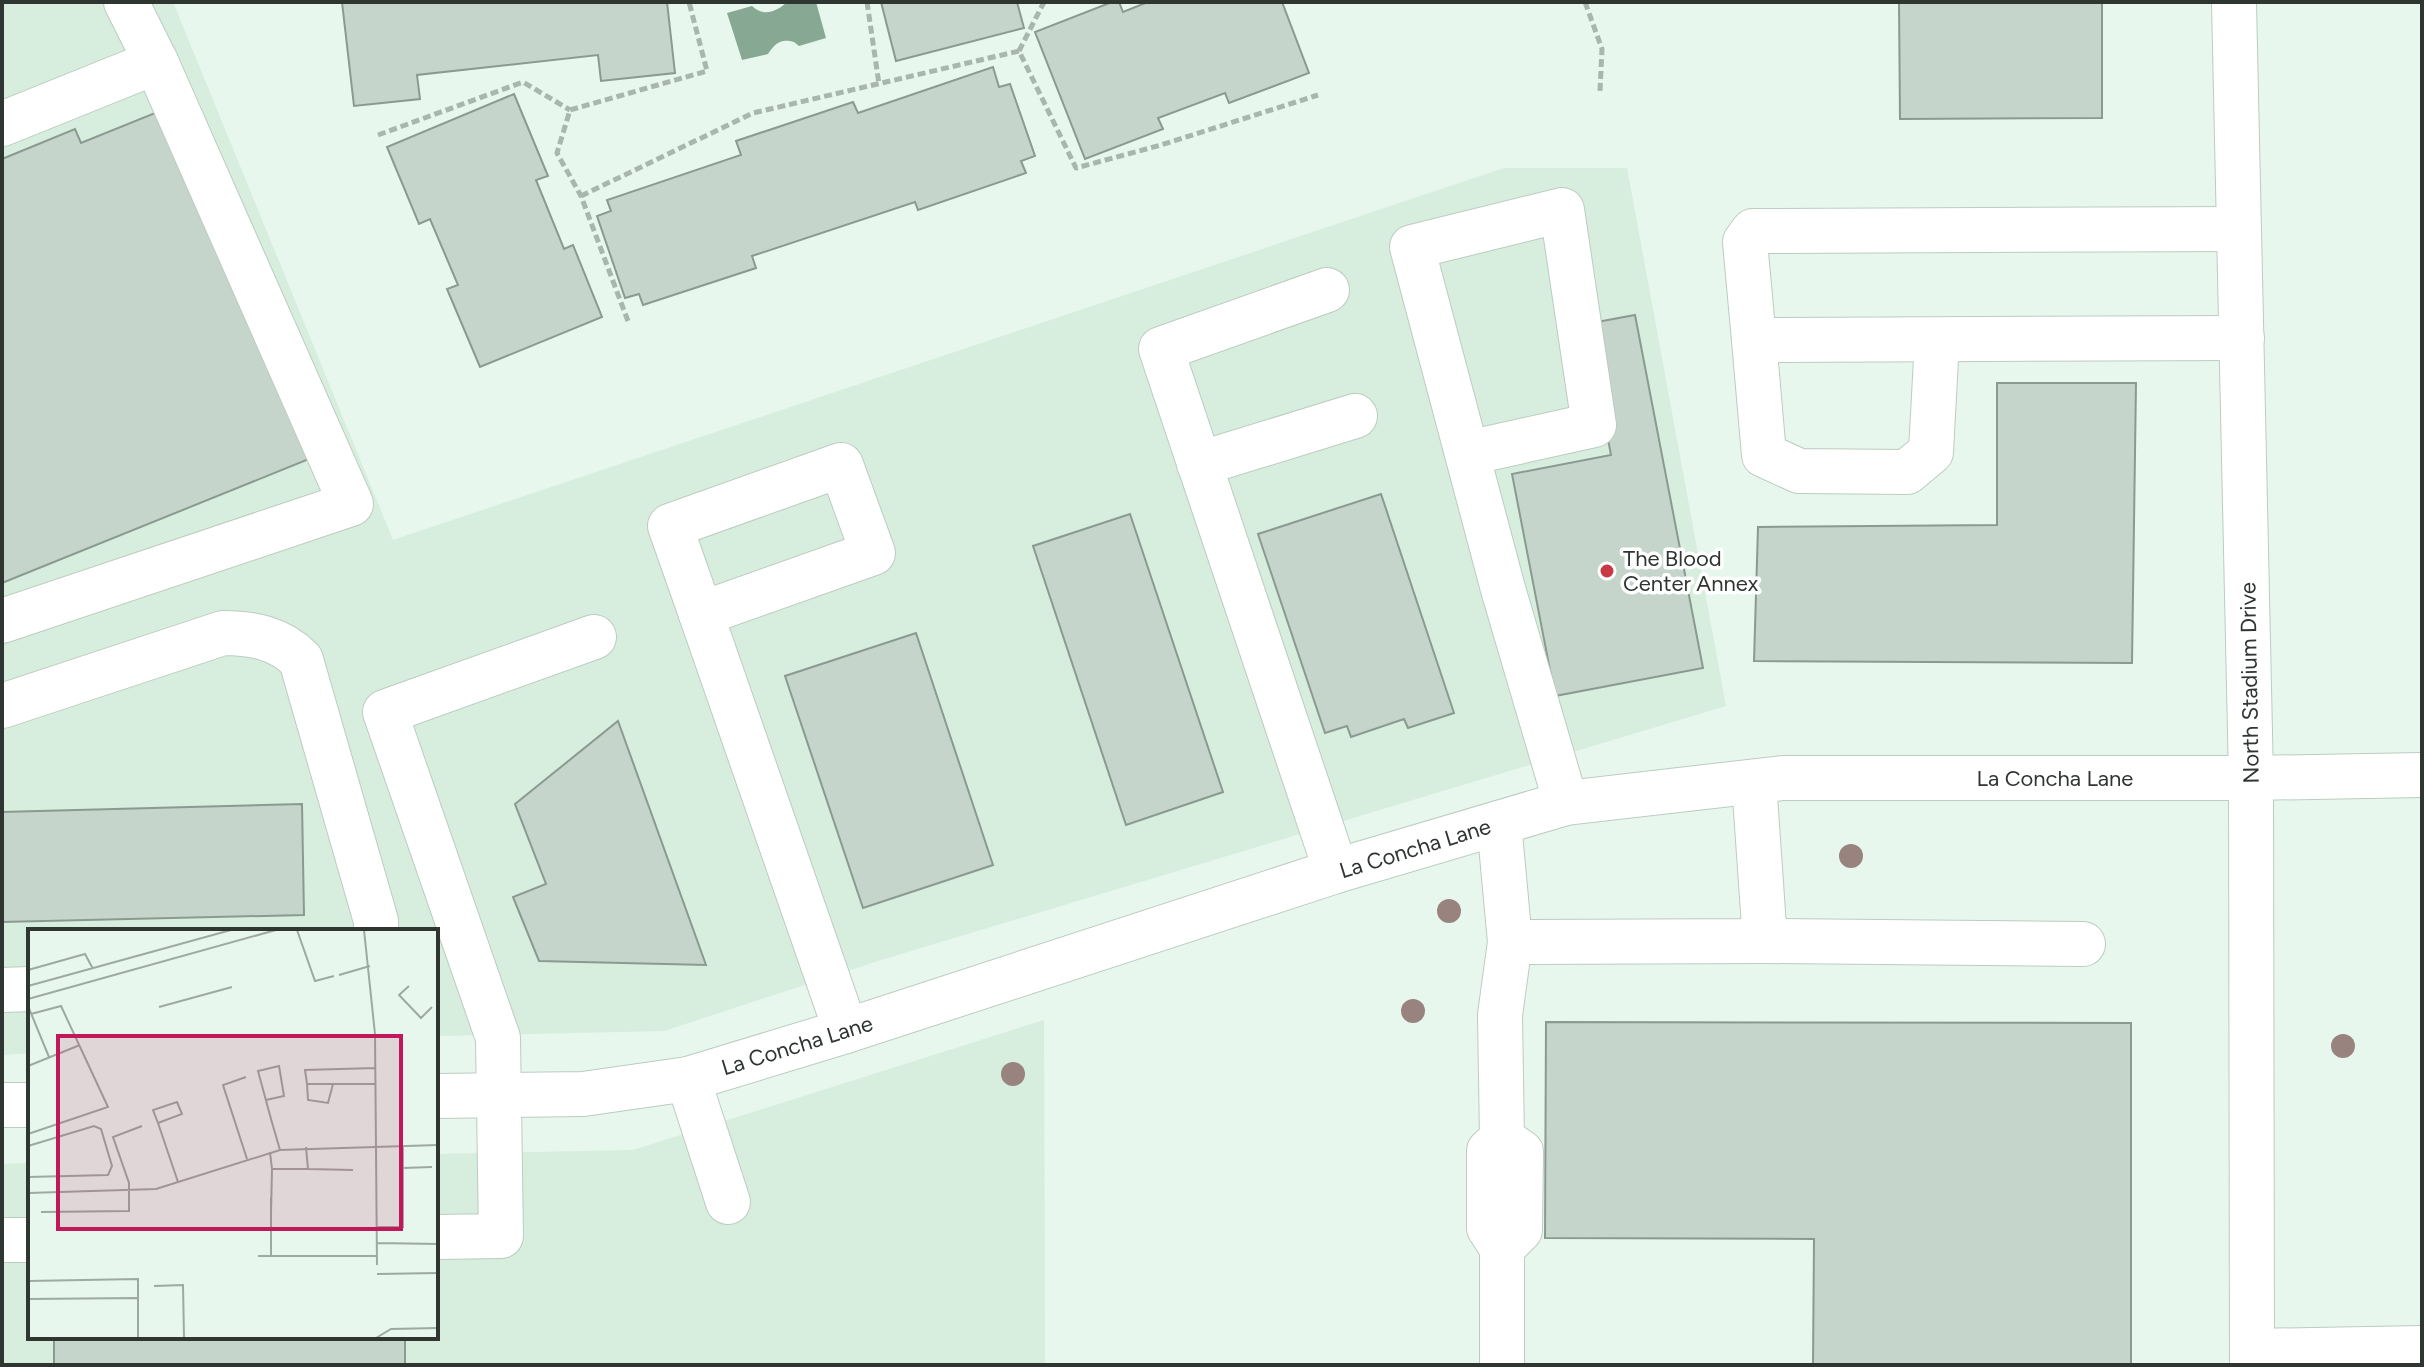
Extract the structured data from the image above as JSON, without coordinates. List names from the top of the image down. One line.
{"streets":{"street":["North Stadium Drive","La Concha Lane"]},"crossings":[["North Stadium Drive","La Concha Lane"]],"places":["The Blood Center Annex"]}
